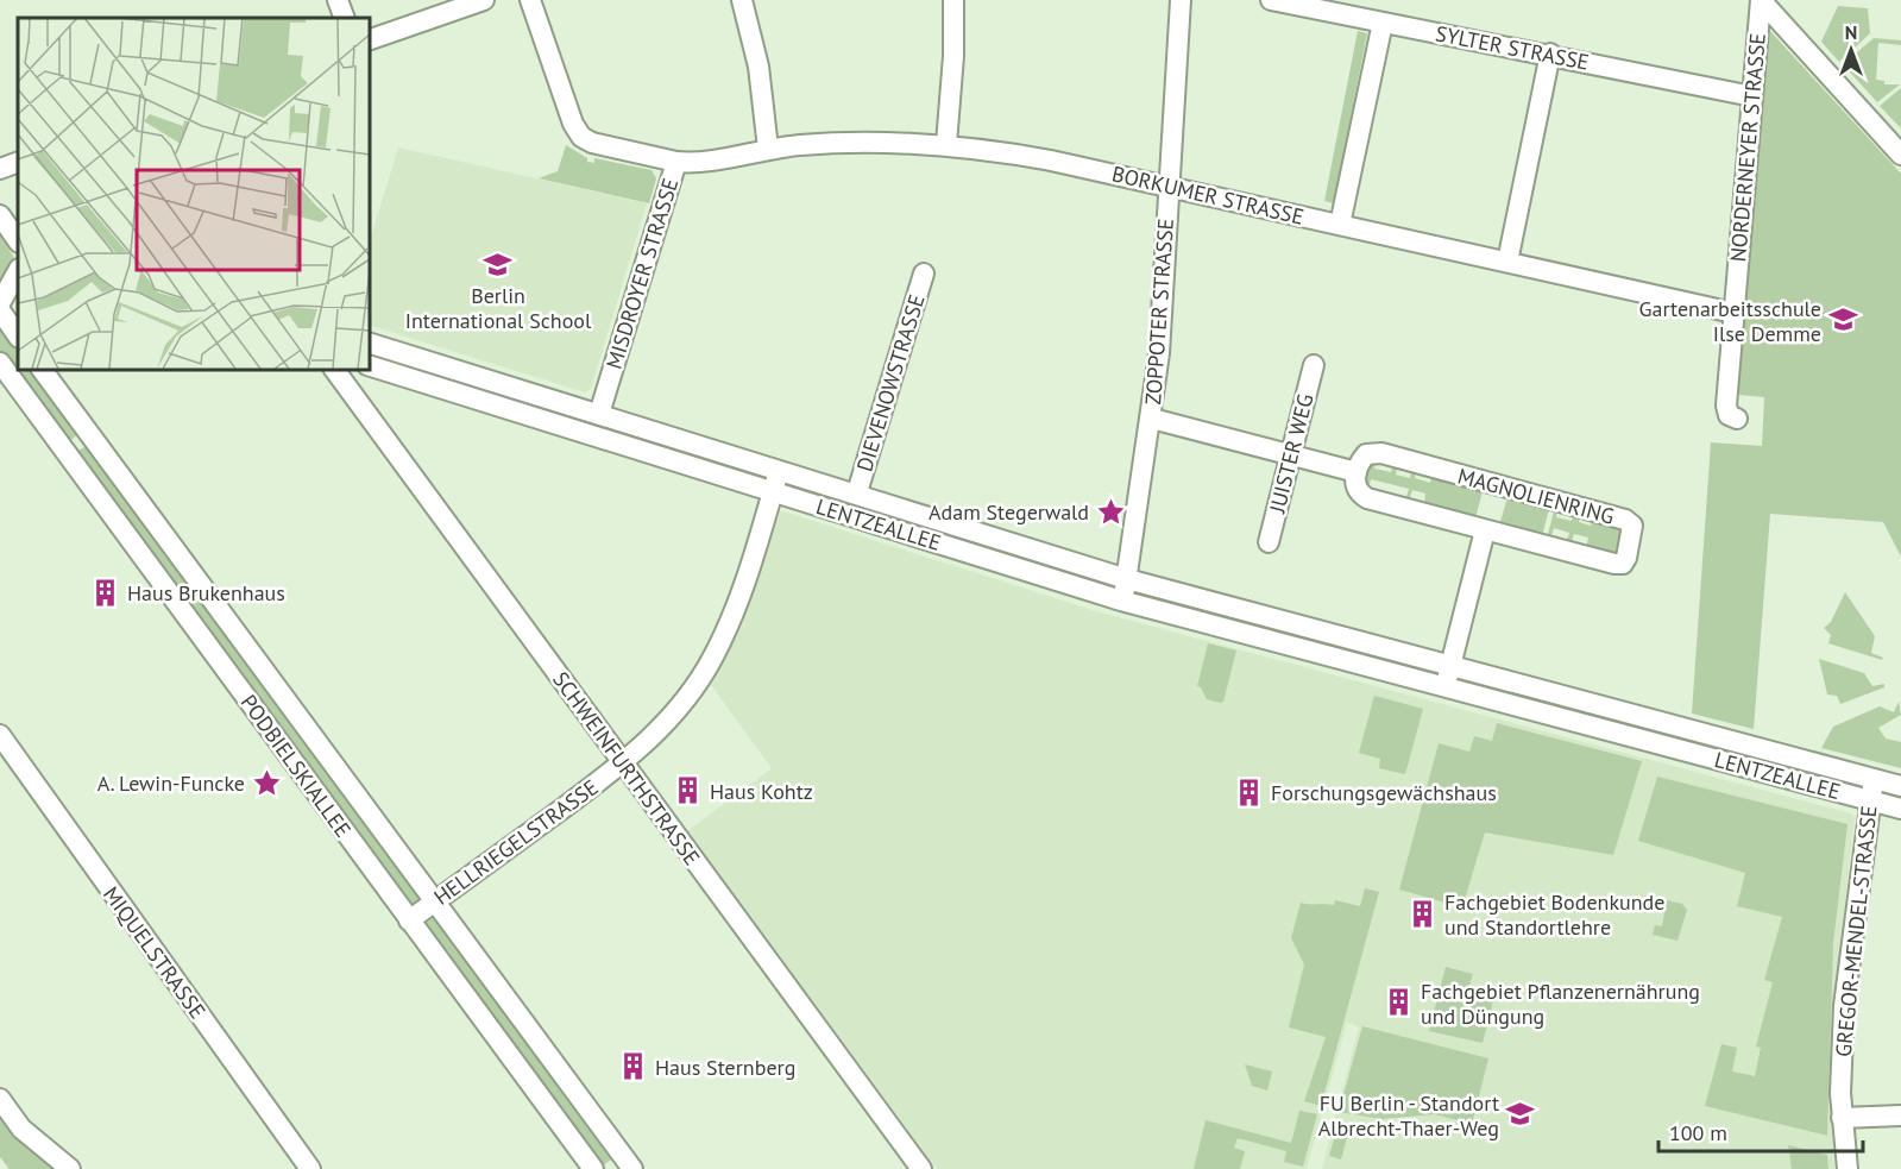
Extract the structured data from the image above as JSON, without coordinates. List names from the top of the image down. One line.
{"streets":{"street":["SYLTER STRASSE","NORDERNEYER STRASSE","BORKUMER STRASSE","MISDROYER STRASSE","ZOPPOTER STRASSE","DIEVENOWSTRASSE","JUISTER WEG","MAGNOLIENRING","LENTZEALLEE","PODBIELSKIALLEE","SCHWEINFURTHSTRASSE","HELLRIEGELSTRASSE","GREGOR-MENDEL-STRASSE","MIQUELSTRASSE"]},"crossings":[["SYLTER STRASSE","NORDERNEYER STRASSE"],["NORDERNEYER STRASSE","BORKUMER STRASSE"],["BORKUMER STRASSE","MISDROYER STRASSE"],["BORKUMER STRASSE","ZOPPOTER STRASSE"],["MISDROYER STRASSE","LENTZEALLEE"],["ZOPPOTER STRASSE","LENTZEALLEE"],["DIEVENOWSTRASSE","LENTZEALLEE"],["LENTZEALLEE","HELLRIEGELSTRASSE"],["LENTZEALLEE","GREGOR-MENDEL-STRASSE"],["PODBIELSKIALLEE","HELLRIEGELSTRASSE"],["SCHWEINFURTHSTRASSE","HELLRIEGELSTRASSE"]],"places":{"school or university":["Berlin International School","Gartenarbeitsschule Ilse Demme","FU Berlin - Standort Albrecht-Thaer-Weg"],"place":["Adam Stegerwald","A. Lewin-Funcke"],"building":["Haus Brukenhaus","Haus Kohtz","Forschungsgewächshaus","Fachgebiet Bodenkunde und Standortlehre","Fachgebiet Pflanzenernährung und Düngung","Haus Sternberg"]},"scale_bar":"100 m","north":"top"}
